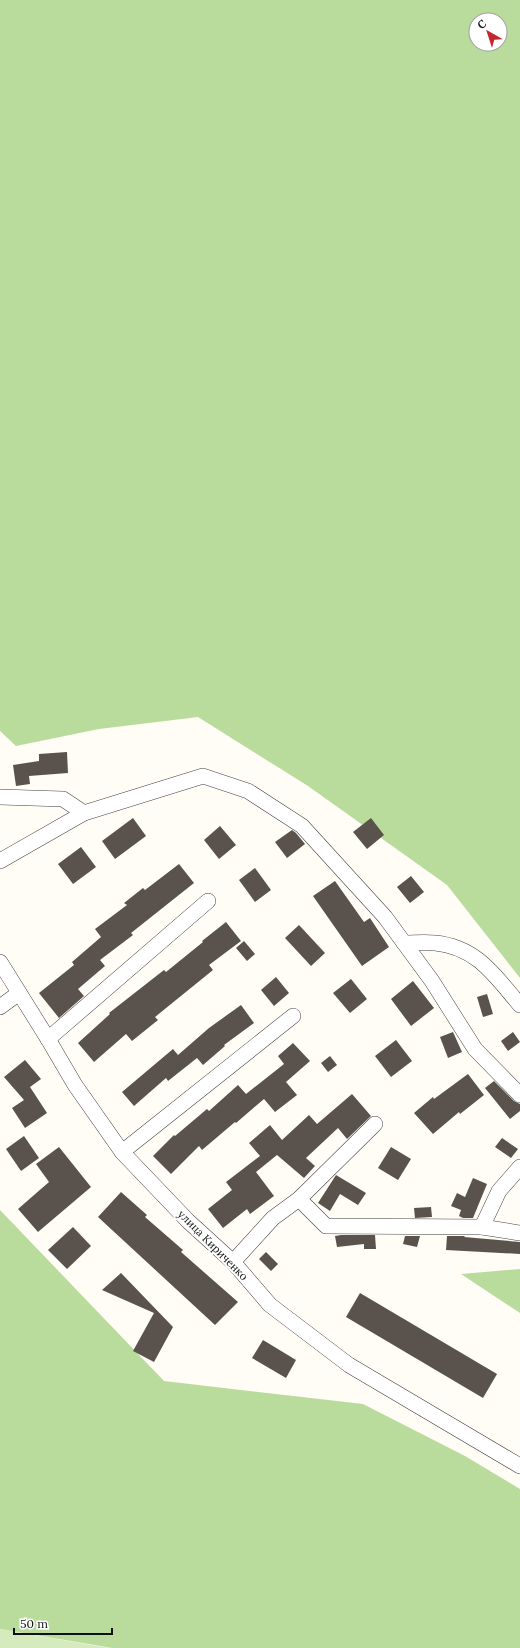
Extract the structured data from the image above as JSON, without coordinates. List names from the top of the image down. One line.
{"streets":{"street":["улица Кириченко"]},"scale_bar":"50 m","north":"top left"}
